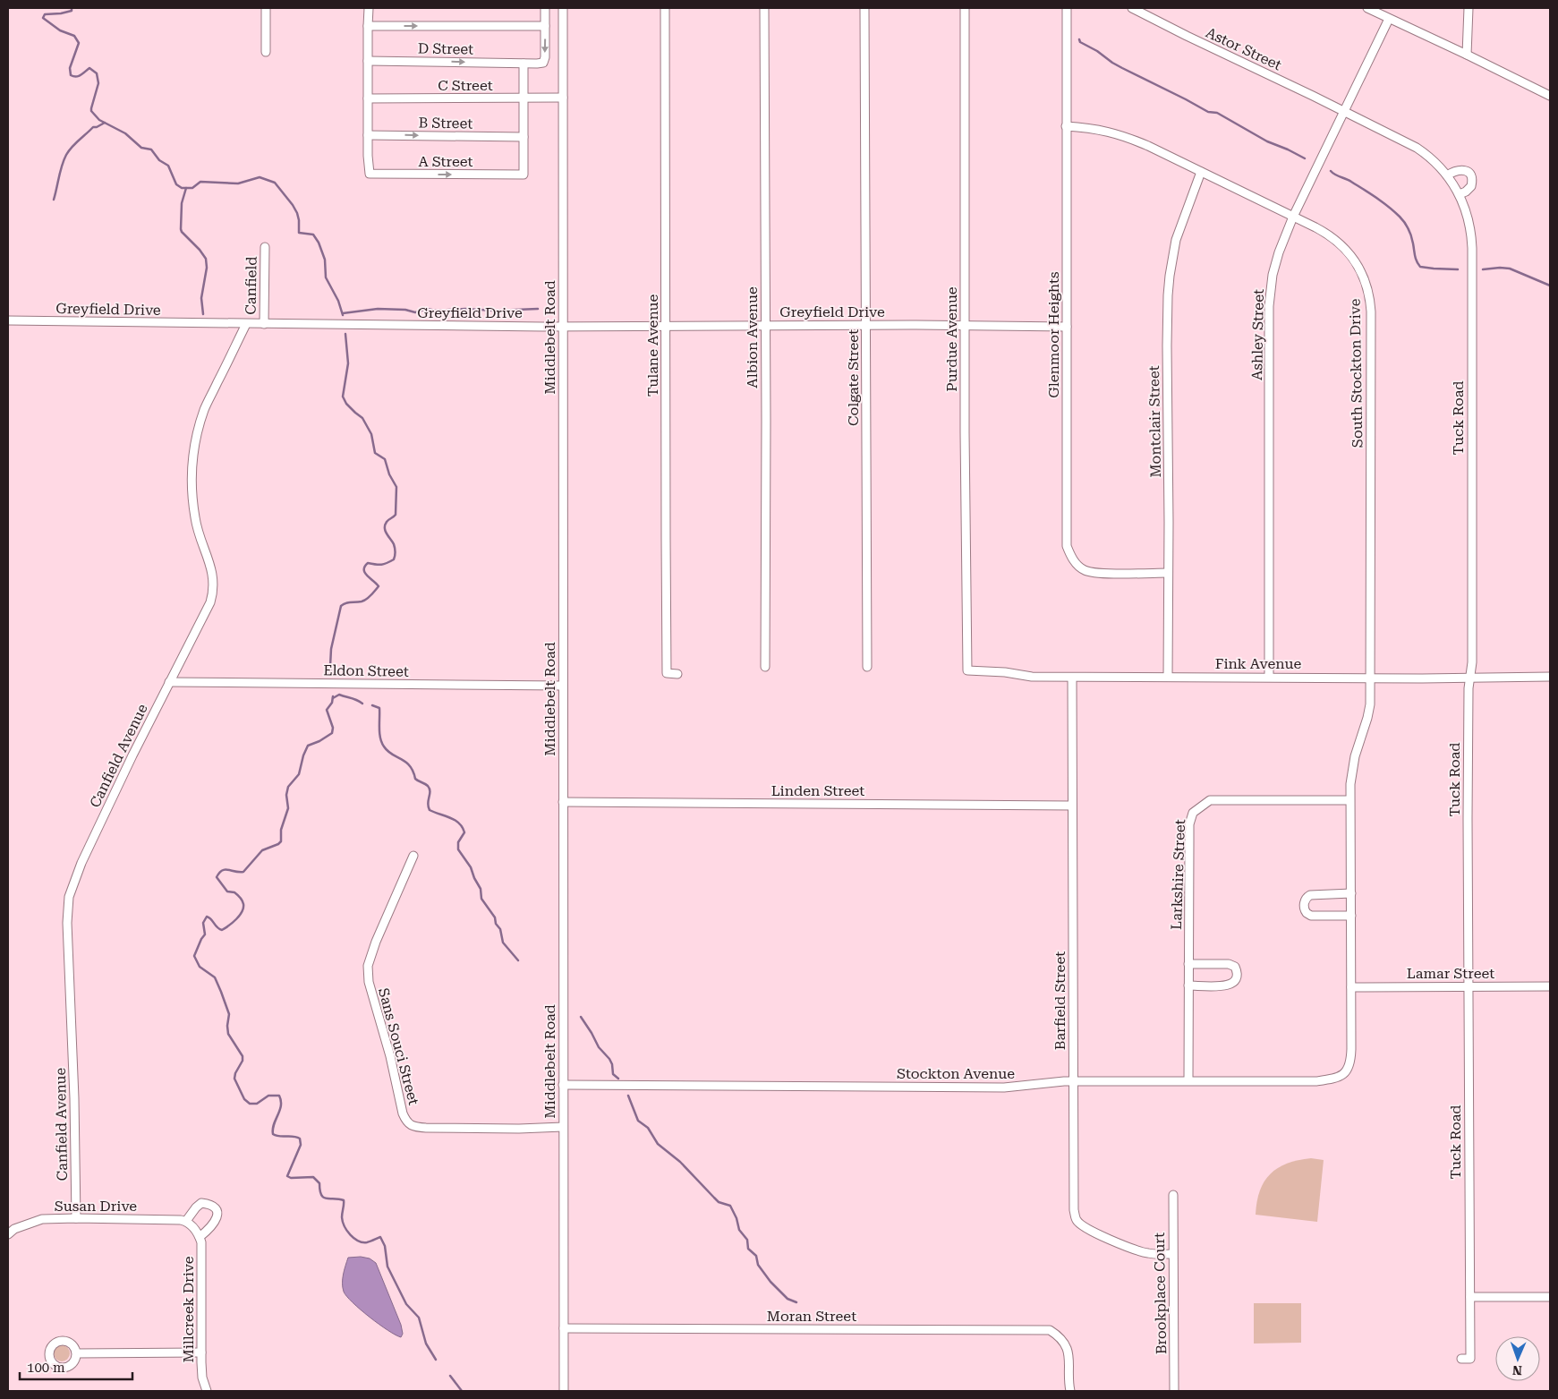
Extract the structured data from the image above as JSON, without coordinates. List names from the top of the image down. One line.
{"streets":{"street":["D Street","Astor Street","C Street","B Street","A Street","Canfield","Greyfield Drive","Glenmoor Heights","Ashley Street","Middlebelt Road","Albion Avenue","Purdue Avenue","Tulane Avenue","South Stockton Drive","Colgate Street","Tuck Road","Montclair Street","Fink Avenue","Eldon Street","Canfield Avenue","Linden Street","Larkshire Street","Lamar Street","Barfield Street","Sans Souci Street","Stockton Avenue","Susan Drive","Brookplace Court","Millcreek Drive","Moran Street"]},"crossings":[["D Street","A Street"],["Astor Street","Ashley Street"],["Astor Street","Tuck Road"],["C Street","A Street"],["C Street","Middlebelt Road"],["B Street","A Street"],["Canfield","Greyfield Drive"],["Greyfield Drive","Glenmoor Heights"],["Greyfield Drive","Middlebelt Road"],["Greyfield Drive","Albion Avenue"],["Greyfield Drive","Purdue Avenue"],["Greyfield Drive","Tulane Avenue"],["Greyfield Drive","Colgate Street"],["Greyfield Drive","Canfield Avenue"],["Glenmoor Heights","South Stockton Drive"],["Glenmoor Heights","Montclair Street"],["Ashley Street","South Stockton Drive"],["Ashley Street","Tuck Road"],["Ashley Street","Fink Avenue"],["Middlebelt Road","Eldon Street"],["Middlebelt Road","Linden Street"],["Middlebelt Road","Sans Souci Street"],["Middlebelt Road","Stockton Avenue"],["Middlebelt Road","Moran Street"],["Purdue Avenue","Fink Avenue"],["South Stockton Drive","Montclair Street"],["South Stockton Drive","Fink Avenue"],["South Stockton Drive","Larkshire Street"],["South Stockton Drive","Lamar Street"],["South Stockton Drive","Stockton Avenue"],["Tuck Road","Fink Avenue"],["Tuck Road","Lamar Street"],["Montclair Street","Fink Avenue"],["Fink Avenue","Barfield Street"],["Eldon Street","Canfield Avenue"],["Canfield Avenue","Susan Drive"],["Linden Street","Barfield Street"],["Larkshire Street","Stockton Avenue"],["Barfield Street","Stockton Avenue"],["Barfield Street","Brookplace Court"],["Susan Drive","Millcreek Drive"]],"one_way":["B Street"],"scale_bar":"100 m","north":"bottom"}
